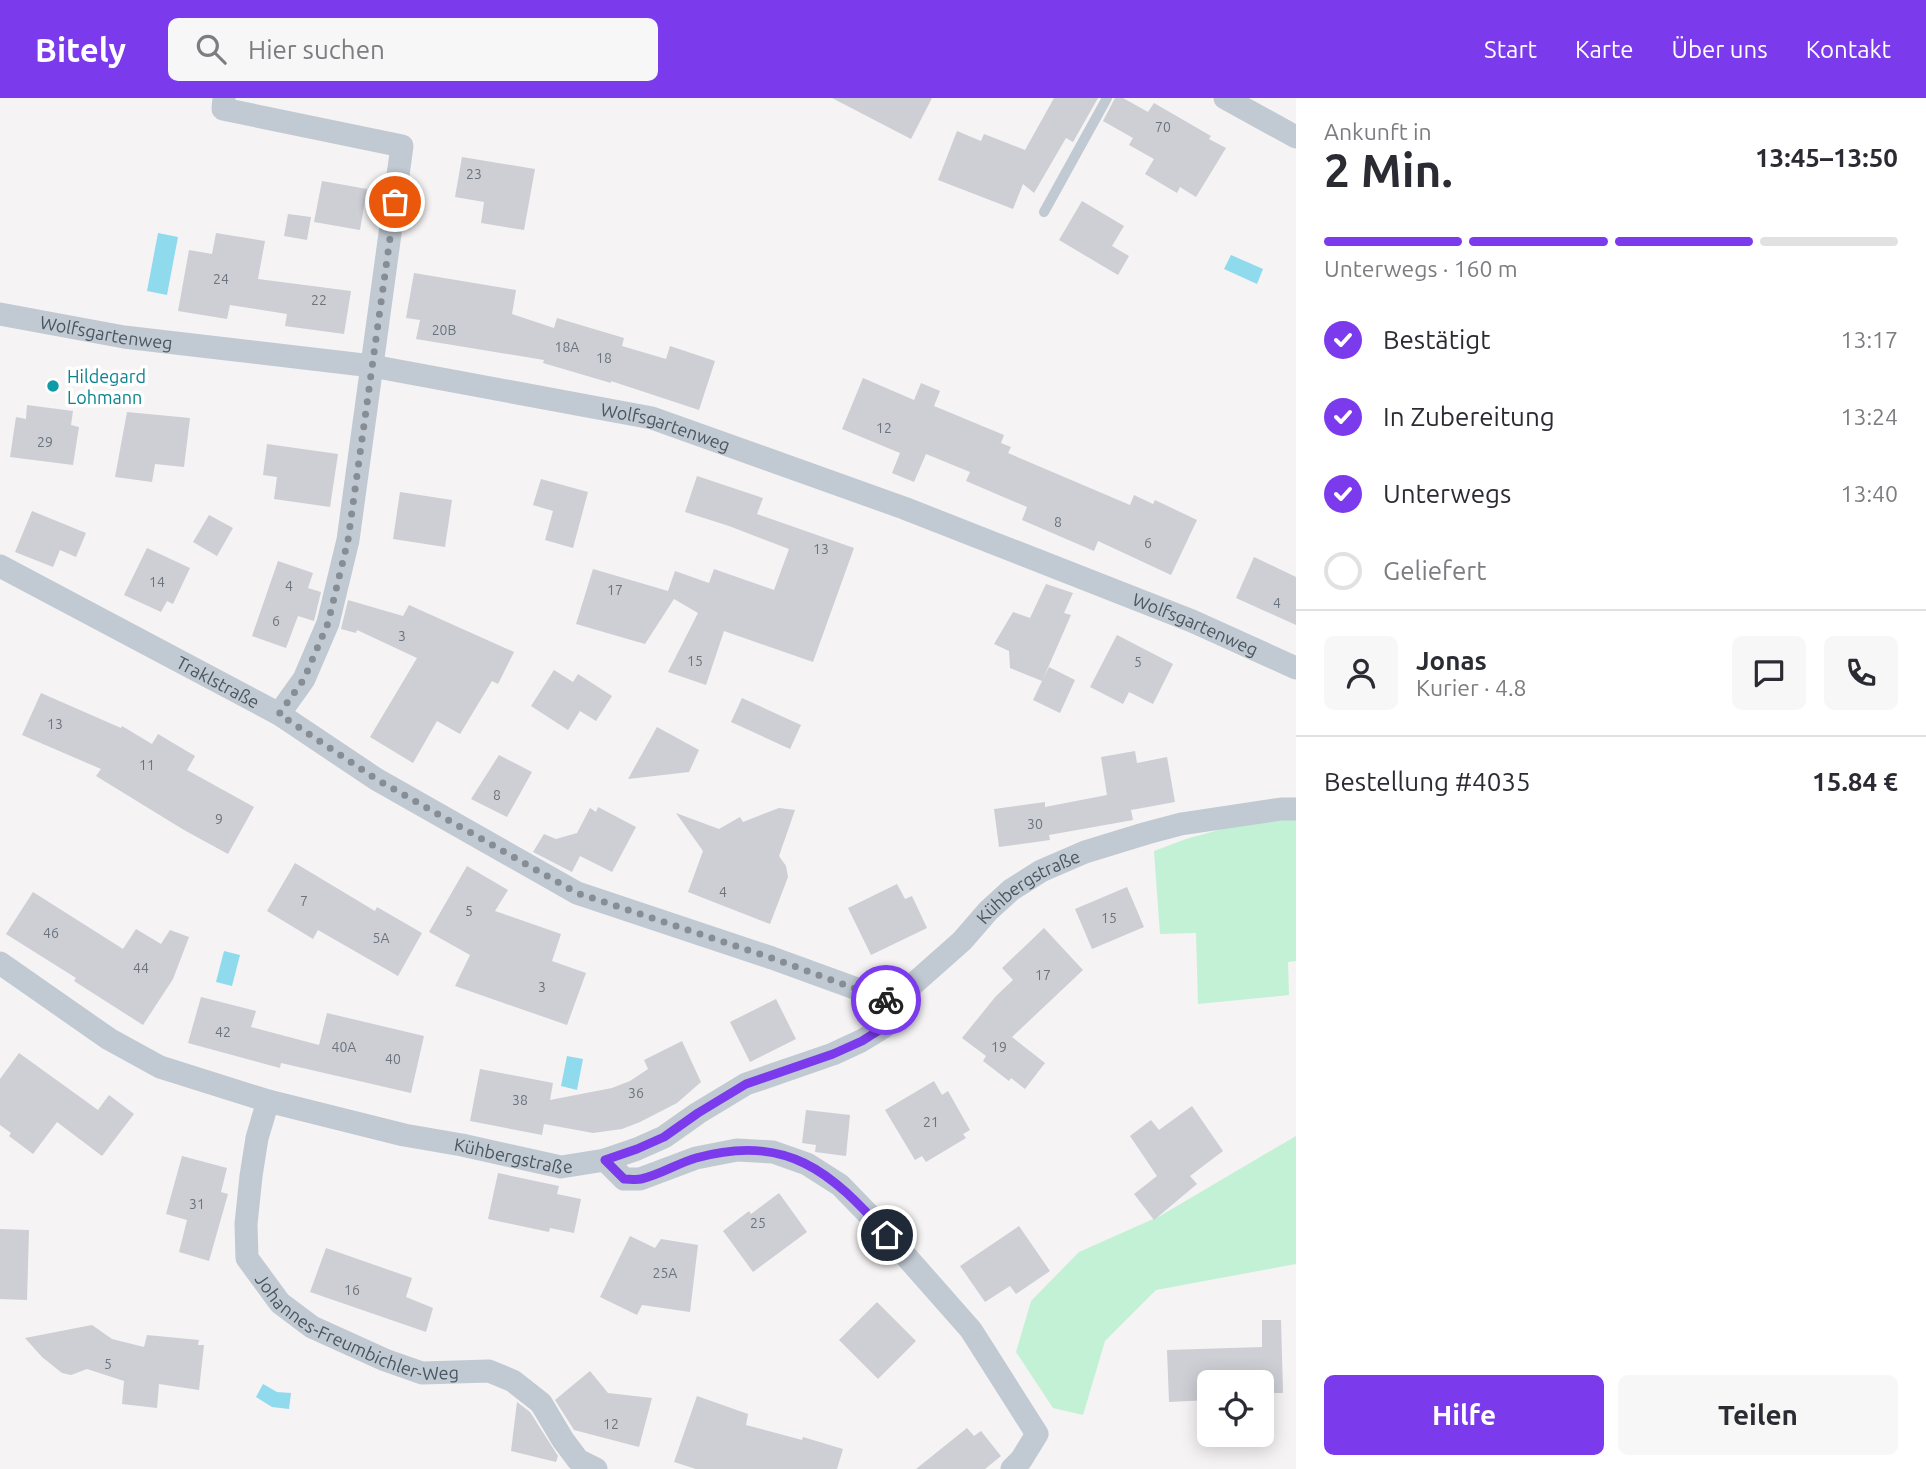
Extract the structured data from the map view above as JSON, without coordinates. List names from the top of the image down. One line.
{"streets":{"street":["Wolfsgartenweg","Traklstraße","Kühbergstraße","Johannes-Freumbichler-Weg"]},"crossings":[["Traklstraße","Kühbergstraße"],["Kühbergstraße","Johannes-Freumbichler-Weg"]],"places":["Hildegard Lohmann"],"house_numbers":["70","23","24","22","20B","18A","18","12","29","8","6","13","14","4","17","4","6","3","15","5","13","11","8","9","30","4","7","5","15","46","5A","44","17","3","42","40A","19","40","36","38","21","31","25","25A","16","5","12"],"page":{"header":"Bitely","search":"Hier suchen","nav":["Start","Karte","Über uns","Kontakt"],"heading":["2 Min.","Ankunft in","13:45–13:50"],"panel":["Jonas","Kurier · 4.8","Bestellung #4035","15.84 €"],"bar":"Unterwegs · 160 m","list":[["Bestätigt","13:17"],["In Zubereitung","13:24"],["Unterwegs","13:40"],"Geliefert"],"buttons":["Hilfe","Teilen"]}}
